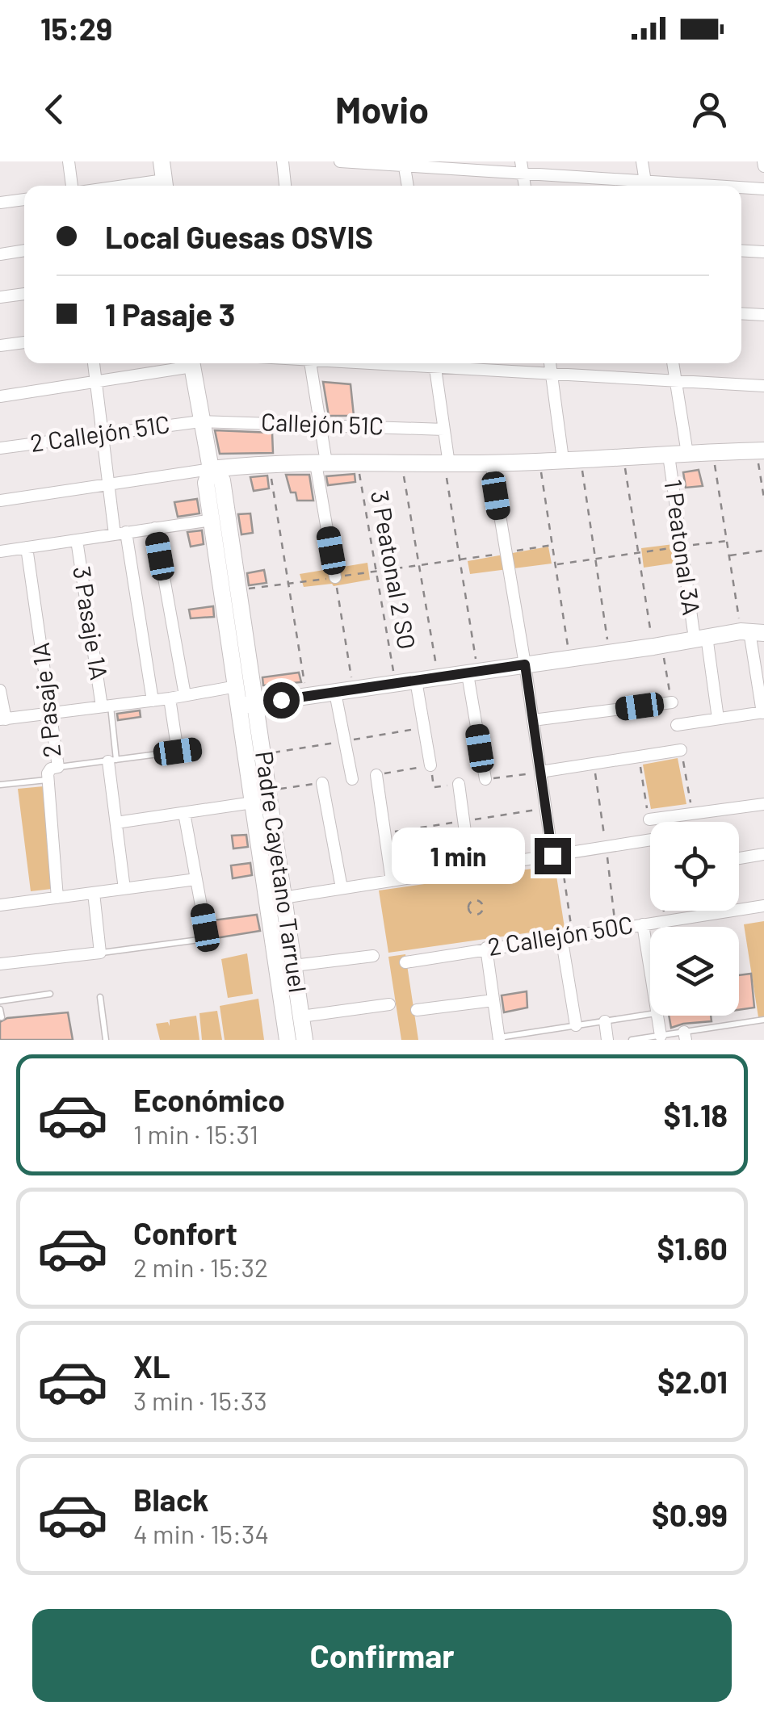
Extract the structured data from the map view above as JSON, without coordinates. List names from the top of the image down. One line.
{"streets":{"street":["Callejón 51C","2 Callejón 51C","1 Peatonal 3A","3 Pasaje 1A","2 Pasaje 1A","Padre Cayetano Tarruel","2 Callejón 50C"],"path":["3 Peatonal 2 SO"]},"crossings":[["Callejón 51C","2 Callejón 51C"],["Callejón 51C","Padre Cayetano Tarruel"],["2 Callejón 51C","Padre Cayetano Tarruel"]],"page":{"status":"15:29","header":"Movio","banner":["Local Guesas OSVIS","1 Pasaje 3"],"bubble":"1 min","list":[{"name":"Económico","note":"1 min · 15:31","value":"$1.18"},{"name":"Confort","note":"2 min · 15:32","value":"$1.60"},{"name":"XL","note":"3 min · 15:33","value":"$2.01"},{"name":"Black","note":"4 min · 15:34","value":"$0.99"}],"buttons":"Confirmar"}}
